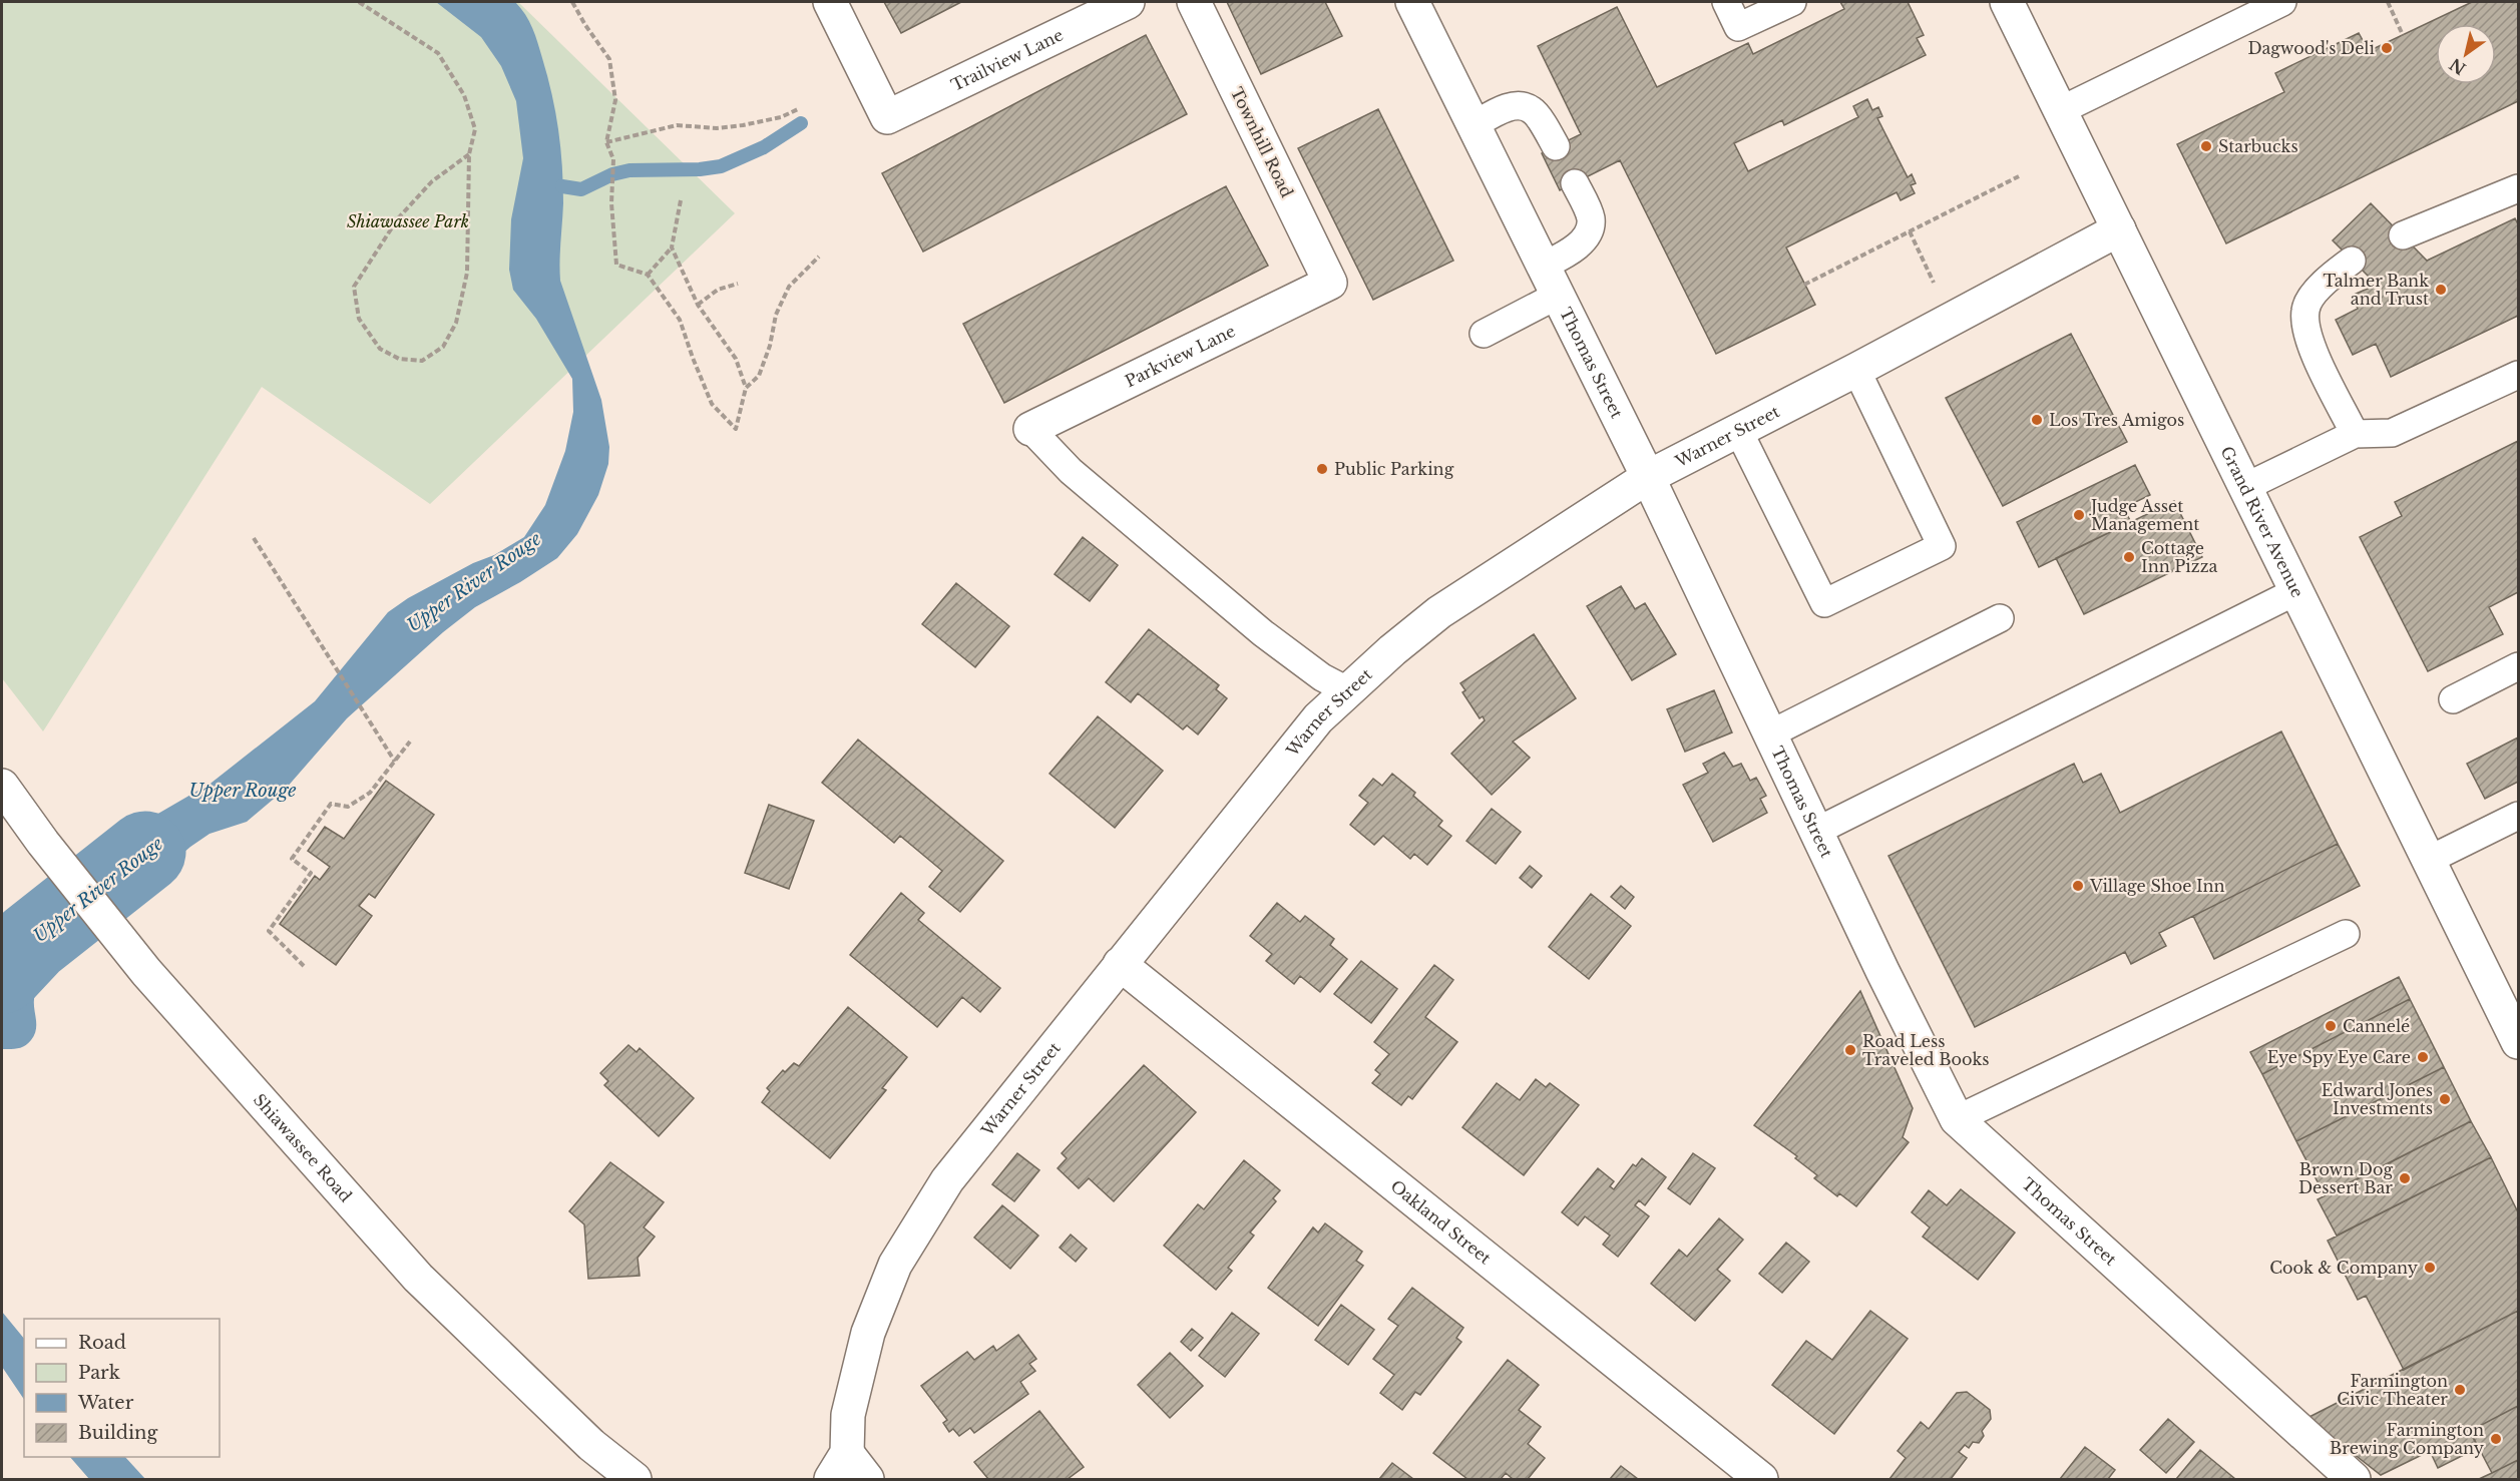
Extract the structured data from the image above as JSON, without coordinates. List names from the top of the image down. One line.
{"streets":{"street":["Trailview Lane","Townhill Road","Parkview Lane","Thomas Street","Warner Street","Grand River Avenue","Shiawassee Road","Oakland Street"]},"crossings":[["Townhill Road","Parkview Lane"],["Thomas Street","Warner Street"],["Warner Street","Grand River Avenue"],["Warner Street","Oakland Street"]],"water":["Upper River Rouge","Upper Rouge"],"parks":["Shiawassee Park"],"places":["Dagwood's Deli","Starbucks","Talmer Bank and Trust","Los Tres Amigos","Public Parking","Judge Asset Management","Cottage Inn Pizza","Village Shoe Inn","Cannelé","Road Less Traveled Books","Eye Spy Eye Care","Edward Jones Investments","Brown Dog Dessert Bar","Cook & Company","Farmington Civic Theater","Farmington Brewing Company"],"legend":["Road","Park","Water","Building"],"north":"bottom left"}
